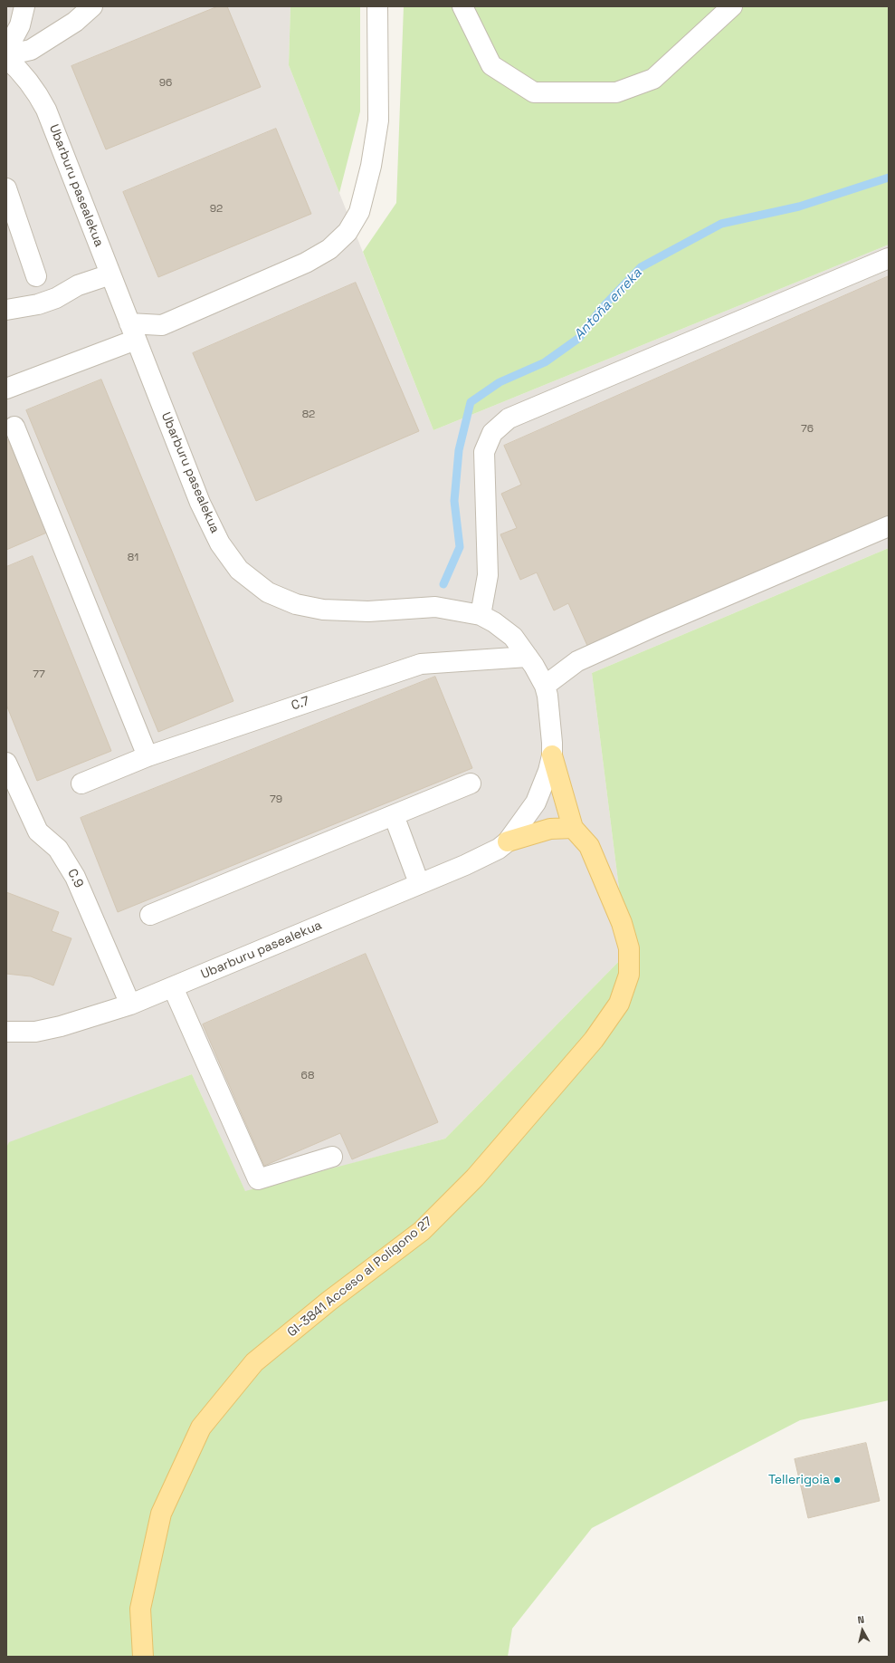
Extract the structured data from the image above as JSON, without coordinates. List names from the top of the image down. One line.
{"streets":{"main road":["Ubarburu pasealekua","GI-3841 Acceso al Polígono 27"],"street":["C.7","C.9"]},"crossings":[["Ubarburu pasealekua","C.7"],["Ubarburu pasealekua","C.9"],["Ubarburu pasealekua","GI-3841 Acceso al Polígono 27"]],"water":["Antoña erreka"],"places":["Tellerigoia"],"house_numbers":["96","92","82","76","81","77","79","68"],"north":"top"}
